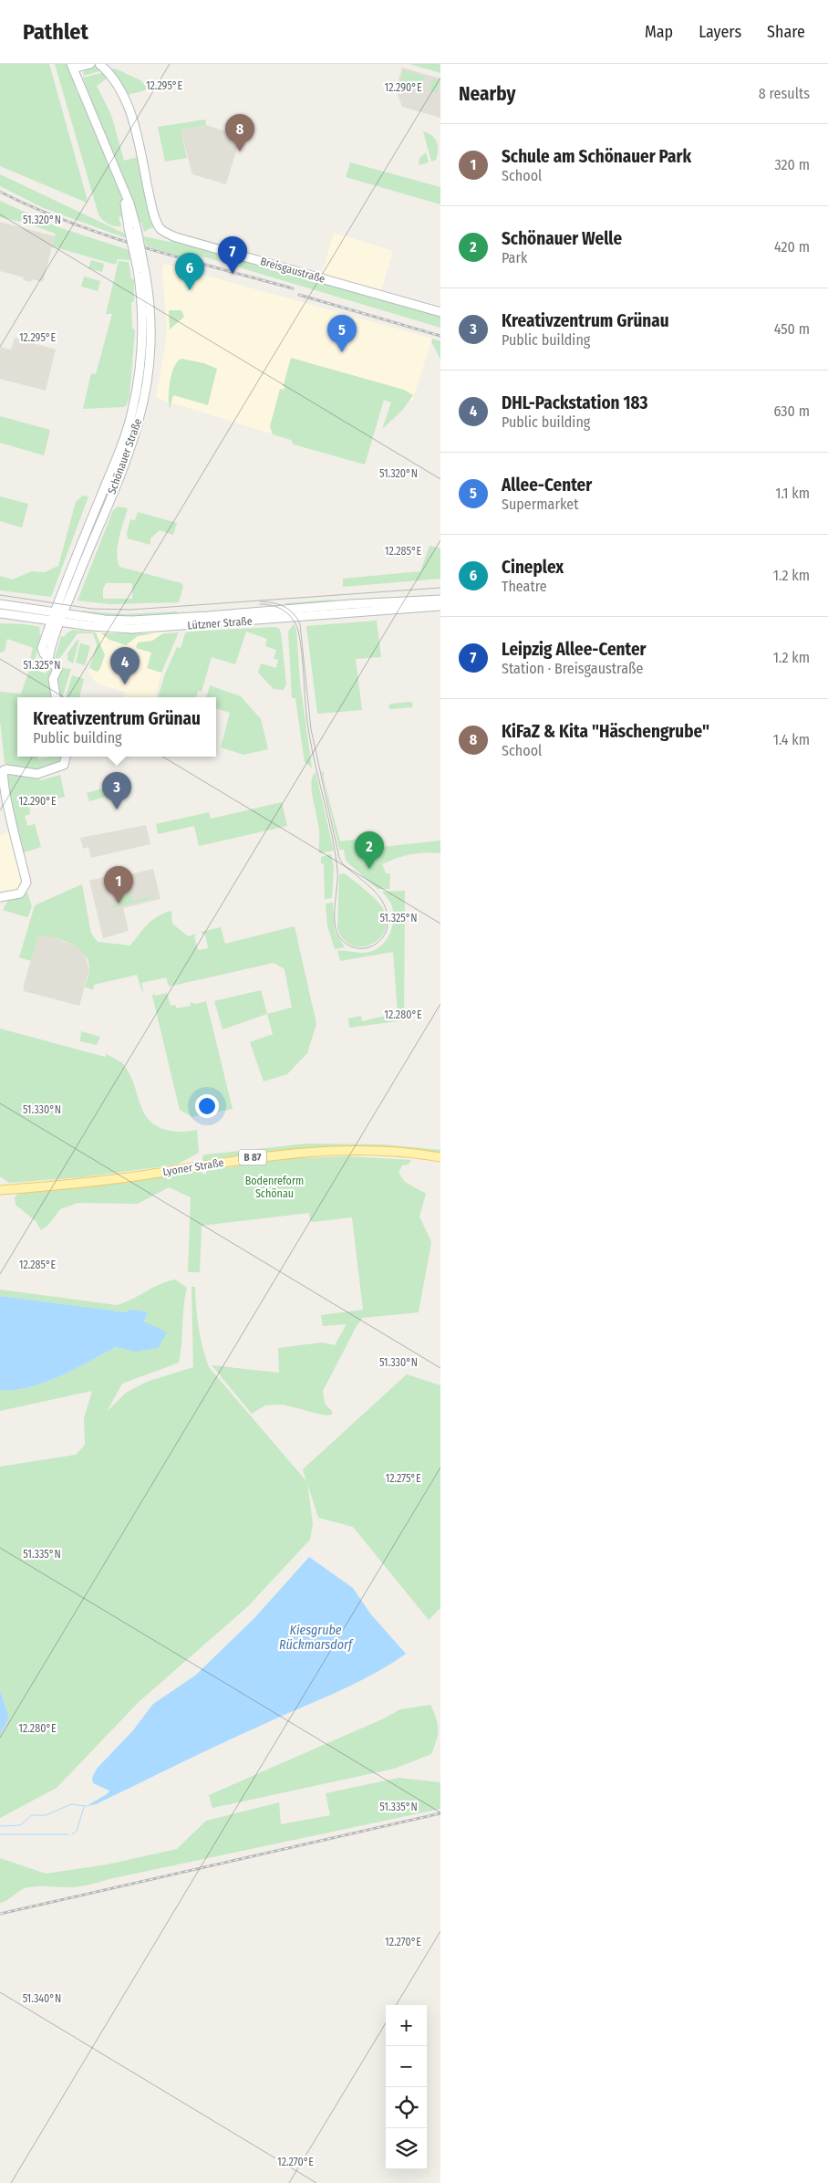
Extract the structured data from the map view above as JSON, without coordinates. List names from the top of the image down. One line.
{"streets":{"main road":["Breisgaustraße","Schönauer Straße","Lützner Straße","B 87","Lyoner Straße"]},"crossings":[["Schönauer Straße","Lützner Straße"]],"water":["Kiesgrube Rückmarsdorf"],"parks":["Bodenreform Schönau"],"page":{"header":"Pathlet","nav":["Map","Layers","Share"],"heading":["Nearby","8 results"],"pins":["8","7","6","5","4","3","2","1"],"list":[{"mark":"1","name":"Schule am Schönauer Park","note":"School","value":"320 m"},{"mark":"2","name":"Schönauer Welle","note":"Park","value":"420 m"},{"mark":"3","name":"Kreativzentrum Grünau","note":"Public building","value":"450 m"},{"mark":"4","name":"DHL-Packstation 183","note":"Public building","value":"630 m"},{"mark":"5","name":"Allee-Center","note":"Supermarket","value":"1.1 km"},{"mark":"6","name":"Cineplex","note":"Theatre","value":"1.2 km"},{"mark":"7","name":"Leipzig Allee-Center","note":"Station · Breisgaustraße","value":"1.2 km"},{"mark":"8","name":"KiFaZ & Kita \"Häschengrube\"","note":"School","value":"1.4 km"}],"popup":["Kreativzentrum Grünau","Public building"],"map_buttons":["+","−"]},"coordinates":["12.295°E","12.290°E","51.320°N","12.285°E","51.325°N","12.280°E","51.330°N","12.275°E","51.335°N","12.270°E","51.340°N"]}
